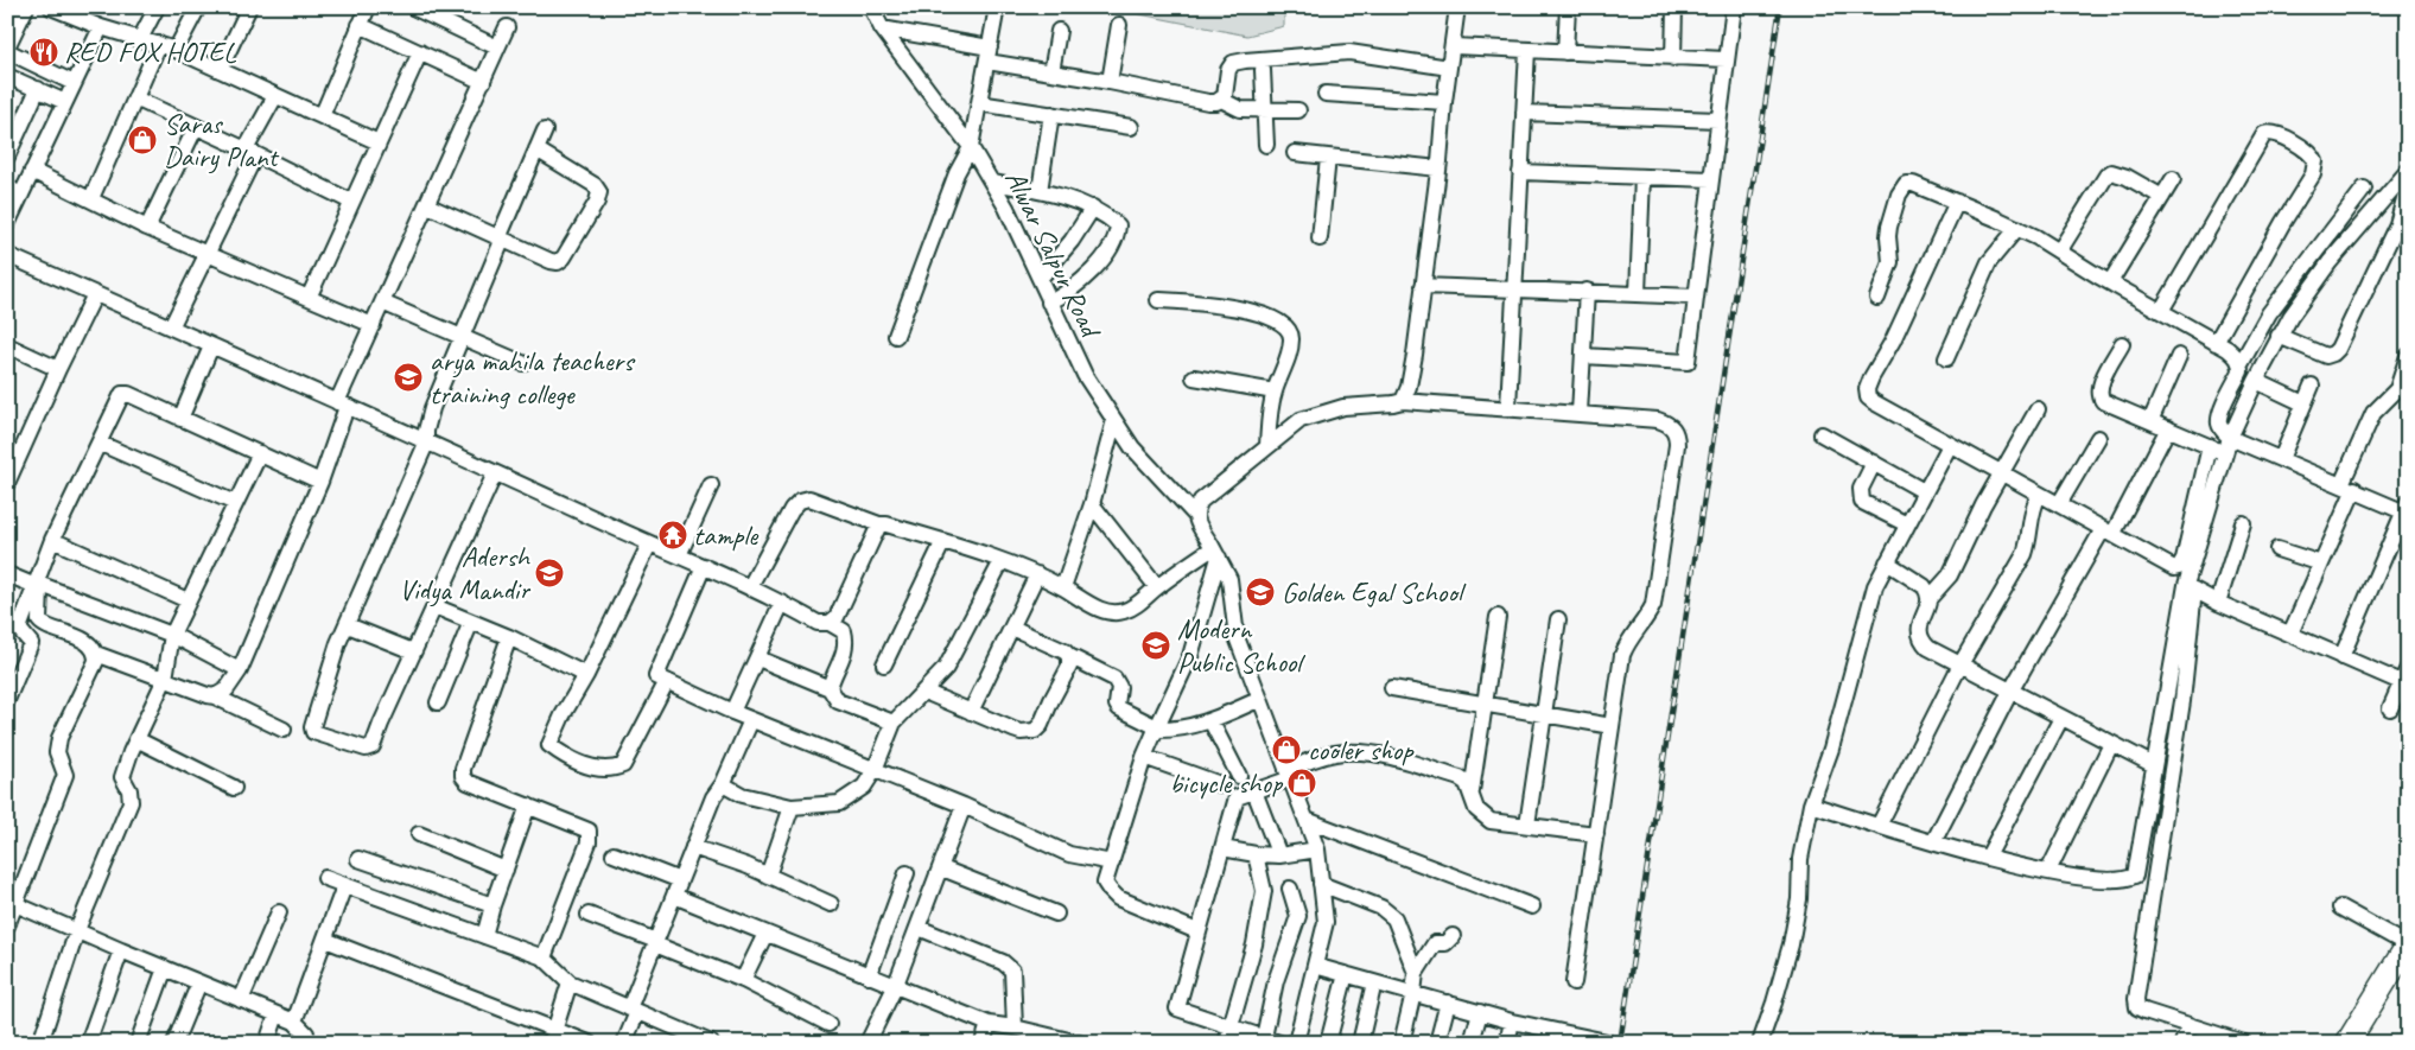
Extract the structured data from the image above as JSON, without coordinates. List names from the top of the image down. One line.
{"streets":{"street":["Alwar Salpur Road"]},"places":{"restaurant":["RED FOX HOTEL"],"shop":["Saras Dairy Plant","cooler shop","bicycle shop"],"school or university":["arya mahila teachers training college","Adersh Vidya Mandir","Golden Egal School","Modern Public School"],"temple":["tample"]}}
